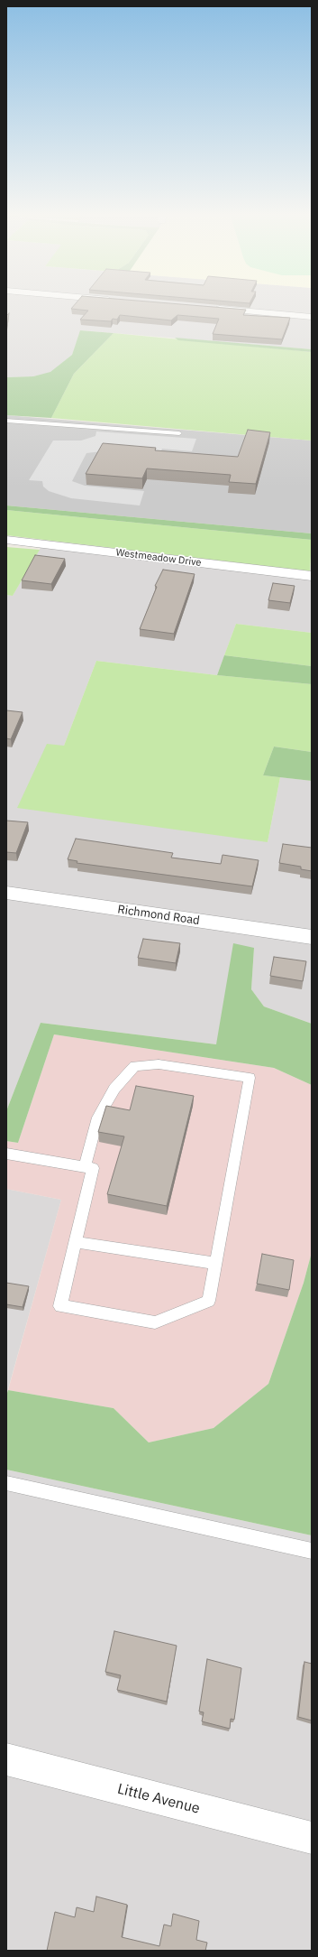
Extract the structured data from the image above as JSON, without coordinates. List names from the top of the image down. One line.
{"streets":{"street":["Westmeadow Drive","Richmond Road","Little Avenue"]}}
